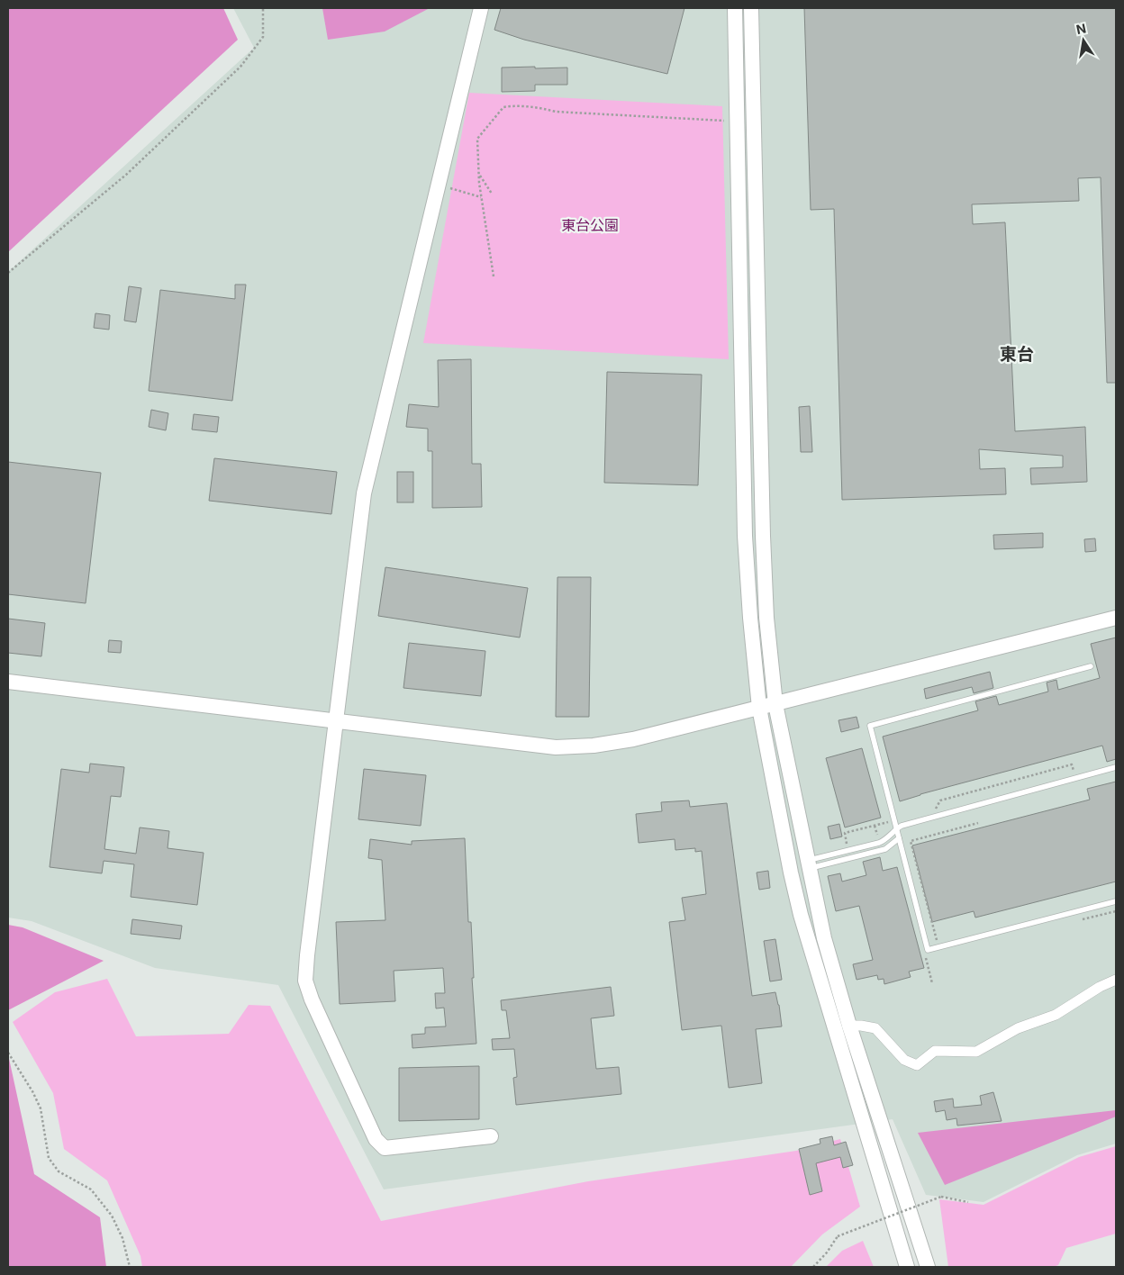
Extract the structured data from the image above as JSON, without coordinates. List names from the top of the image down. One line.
{"districts":["東台"],"parks":["東台公園"],"north":"top"}
